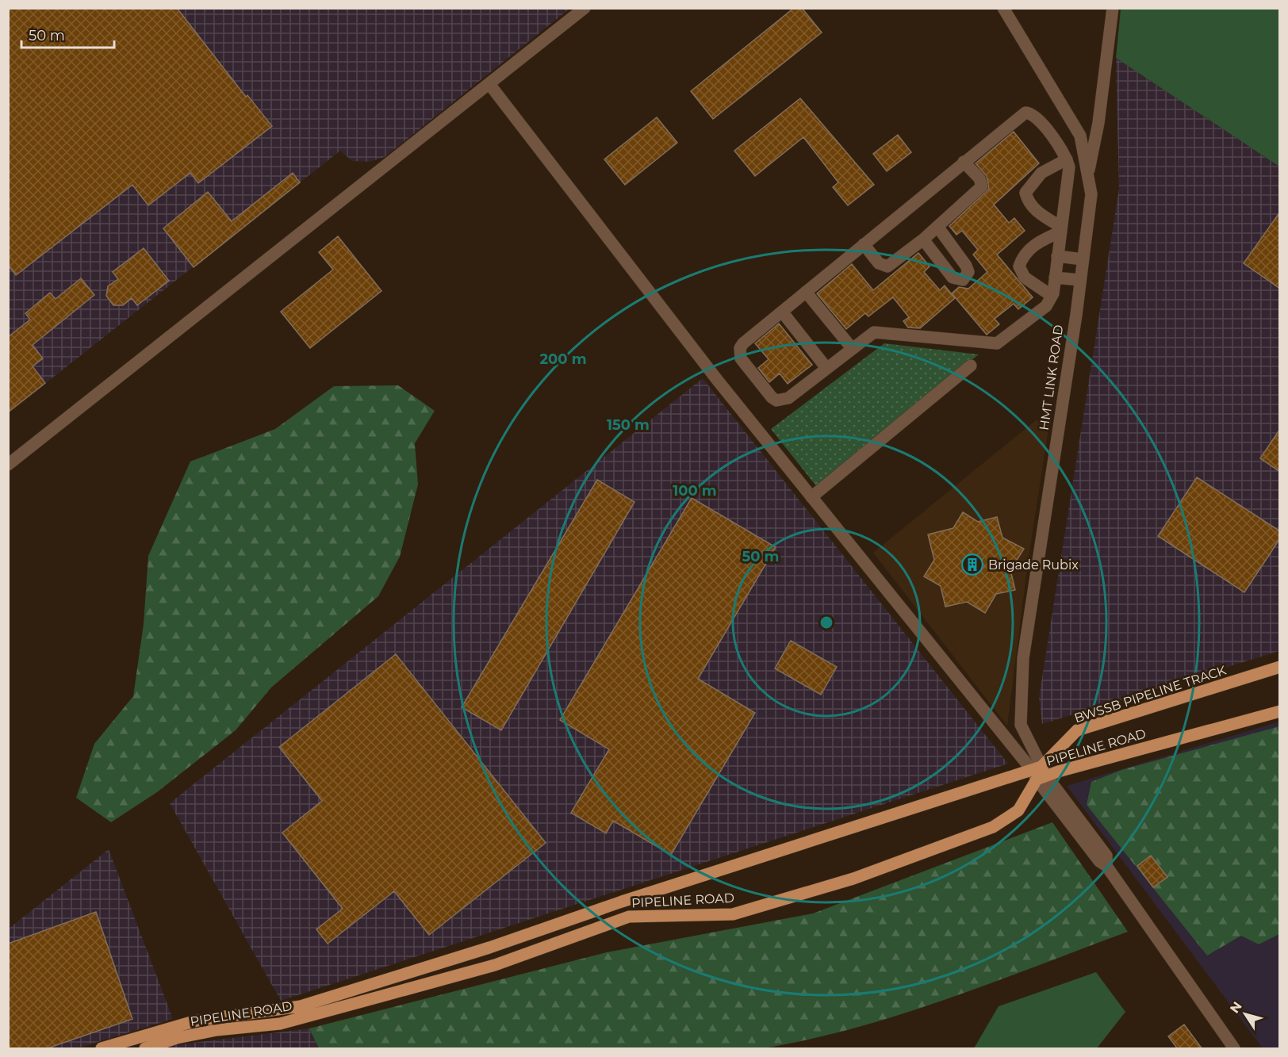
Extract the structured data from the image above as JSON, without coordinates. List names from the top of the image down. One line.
{"streets":{"main road":["BWSSB PIPELINE TRACK","PIPELINE ROAD"],"street":["HMT LINK ROAD"]},"crossings":[["HMT LINK ROAD","BWSSB PIPELINE TRACK"],["HMT LINK ROAD","PIPELINE ROAD"],["BWSSB PIPELINE TRACK","PIPELINE ROAD"]],"places":{"building":["Brigade Rubix"]},"scale_bar":"50 m","north":"top left","rings":["200 m","150 m","100 m","50 m"]}
